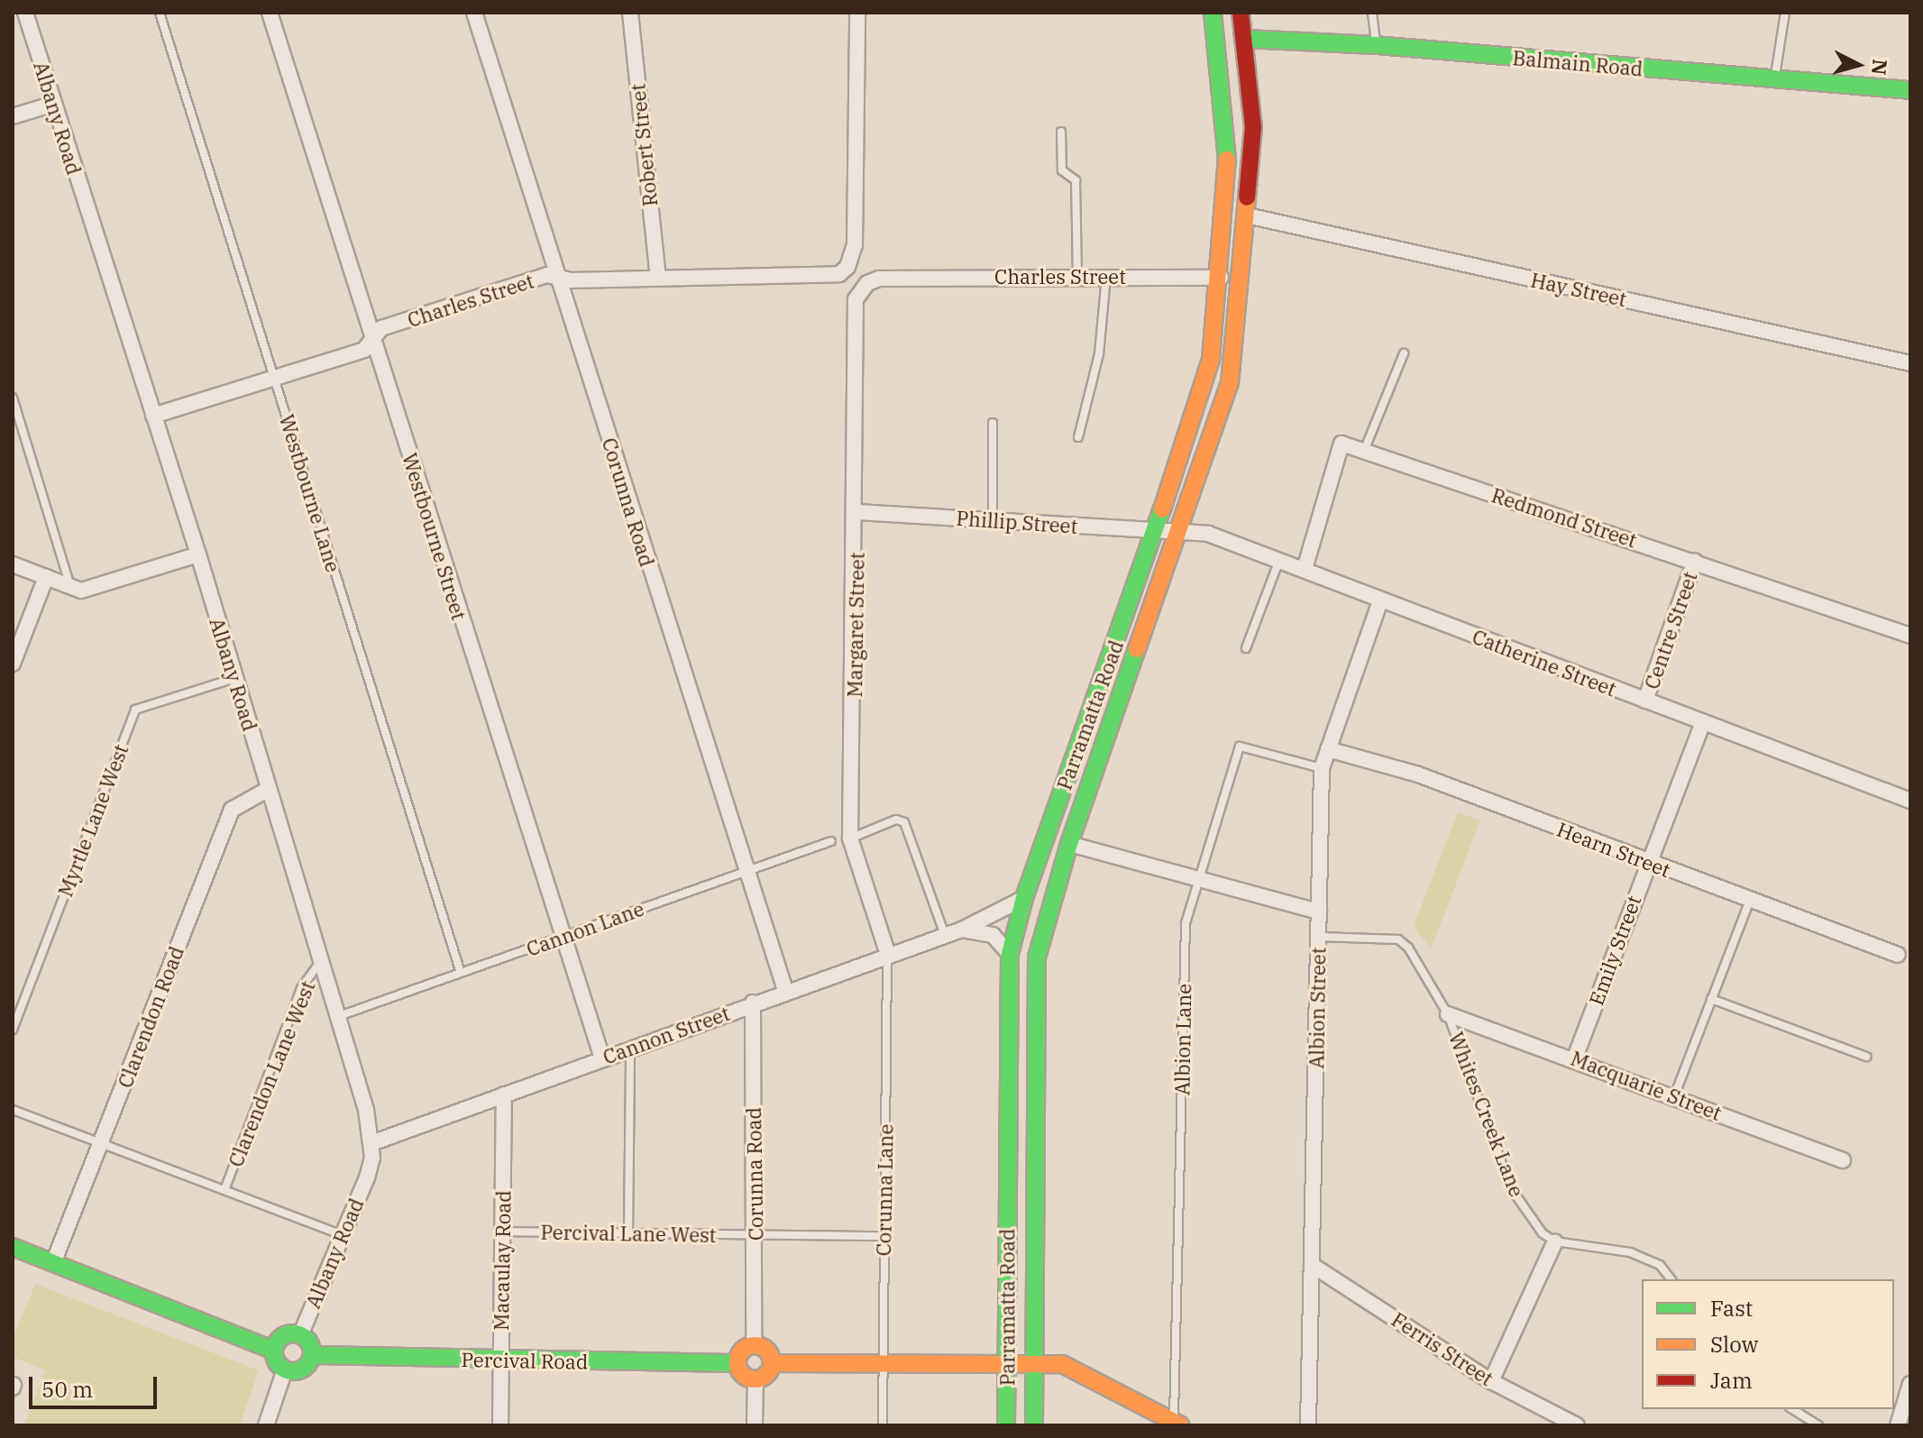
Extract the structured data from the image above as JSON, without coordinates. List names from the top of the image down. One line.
{"streets":{"main road":["Balmain Road","Parramatta Road","Percival Road"],"street":["Albany Road","Robert Street","Charles Street","Hay Street","Corunna Road","Redmond Street","Phillip Street","Westbourne Street","Margaret Street","Centre Street","Catherine Street","Hearn Street","Emily Street","Albion Street","Clarendon Road","Cannon Street","Macquarie Street","Macaulay Road","Ferris Street"],"lane":["Westbourne Lane","Myrtle Lane West","Cannon Lane","Albion Lane","Clarendon Lane West","Whites Creek Lane","Corunna Lane","Percival Lane West"]},"crossings":[["Balmain Road","Parramatta Road"],["Albany Road","Charles Street"],["Albany Road","Myrtle Lane West"],["Albany Road","Cannon Lane"],["Albany Road","Clarendon Road"],["Albany Road","Cannon Street"],["Albany Road","Clarendon Lane West"],["Albany Road","Percival Road"],["Robert Street","Charles Street"],["Charles Street","Westbourne Lane"],["Charles Street","Corunna Road"],["Charles Street","Westbourne Street"],["Charles Street","Margaret Street"],["Charles Street","Parramatta Road"],["Hay Street","Parramatta Road"],["Westbourne Lane","Cannon Lane"],["Corunna Road","Cannon Lane"],["Corunna Road","Cannon Street"],["Corunna Road","Percival Lane West"],["Corunna Road","Percival Road"],["Redmond Street","Centre Street"],["Redmond Street","Catherine Street"],["Phillip Street","Margaret Street"],["Phillip Street","Catherine Street"],["Phillip Street","Parramatta Road"],["Westbourne Street","Cannon Lane"],["Westbourne Street","Cannon Street"],["Margaret Street","Cannon Street"],["Margaret Street","Corunna Lane"],["Centre Street","Catherine Street"],["Catherine Street","Parramatta Road"],["Catherine Street","Emily Street"],["Catherine Street","Albion Street"],["Parramatta Road","Cannon Street"],["Hearn Street","Emily Street"],["Hearn Street","Albion Street"],["Emily Street","Macquarie Street"],["Albion Street","Albion Lane"],["Albion Street","Whites Creek Lane"],["Albion Street","Ferris Street"],["Cannon Street","Corunna Lane"],["Cannon Street","Macaulay Road"],["Macquarie Street","Whites Creek Lane"],["Corunna Lane","Percival Lane West"],["Percival Lane West","Macaulay Road"],["Macaulay Road","Percival Road"]],"legend":["Fast","Slow","Jam"],"scale_bar":"50 m","north":"right"}
